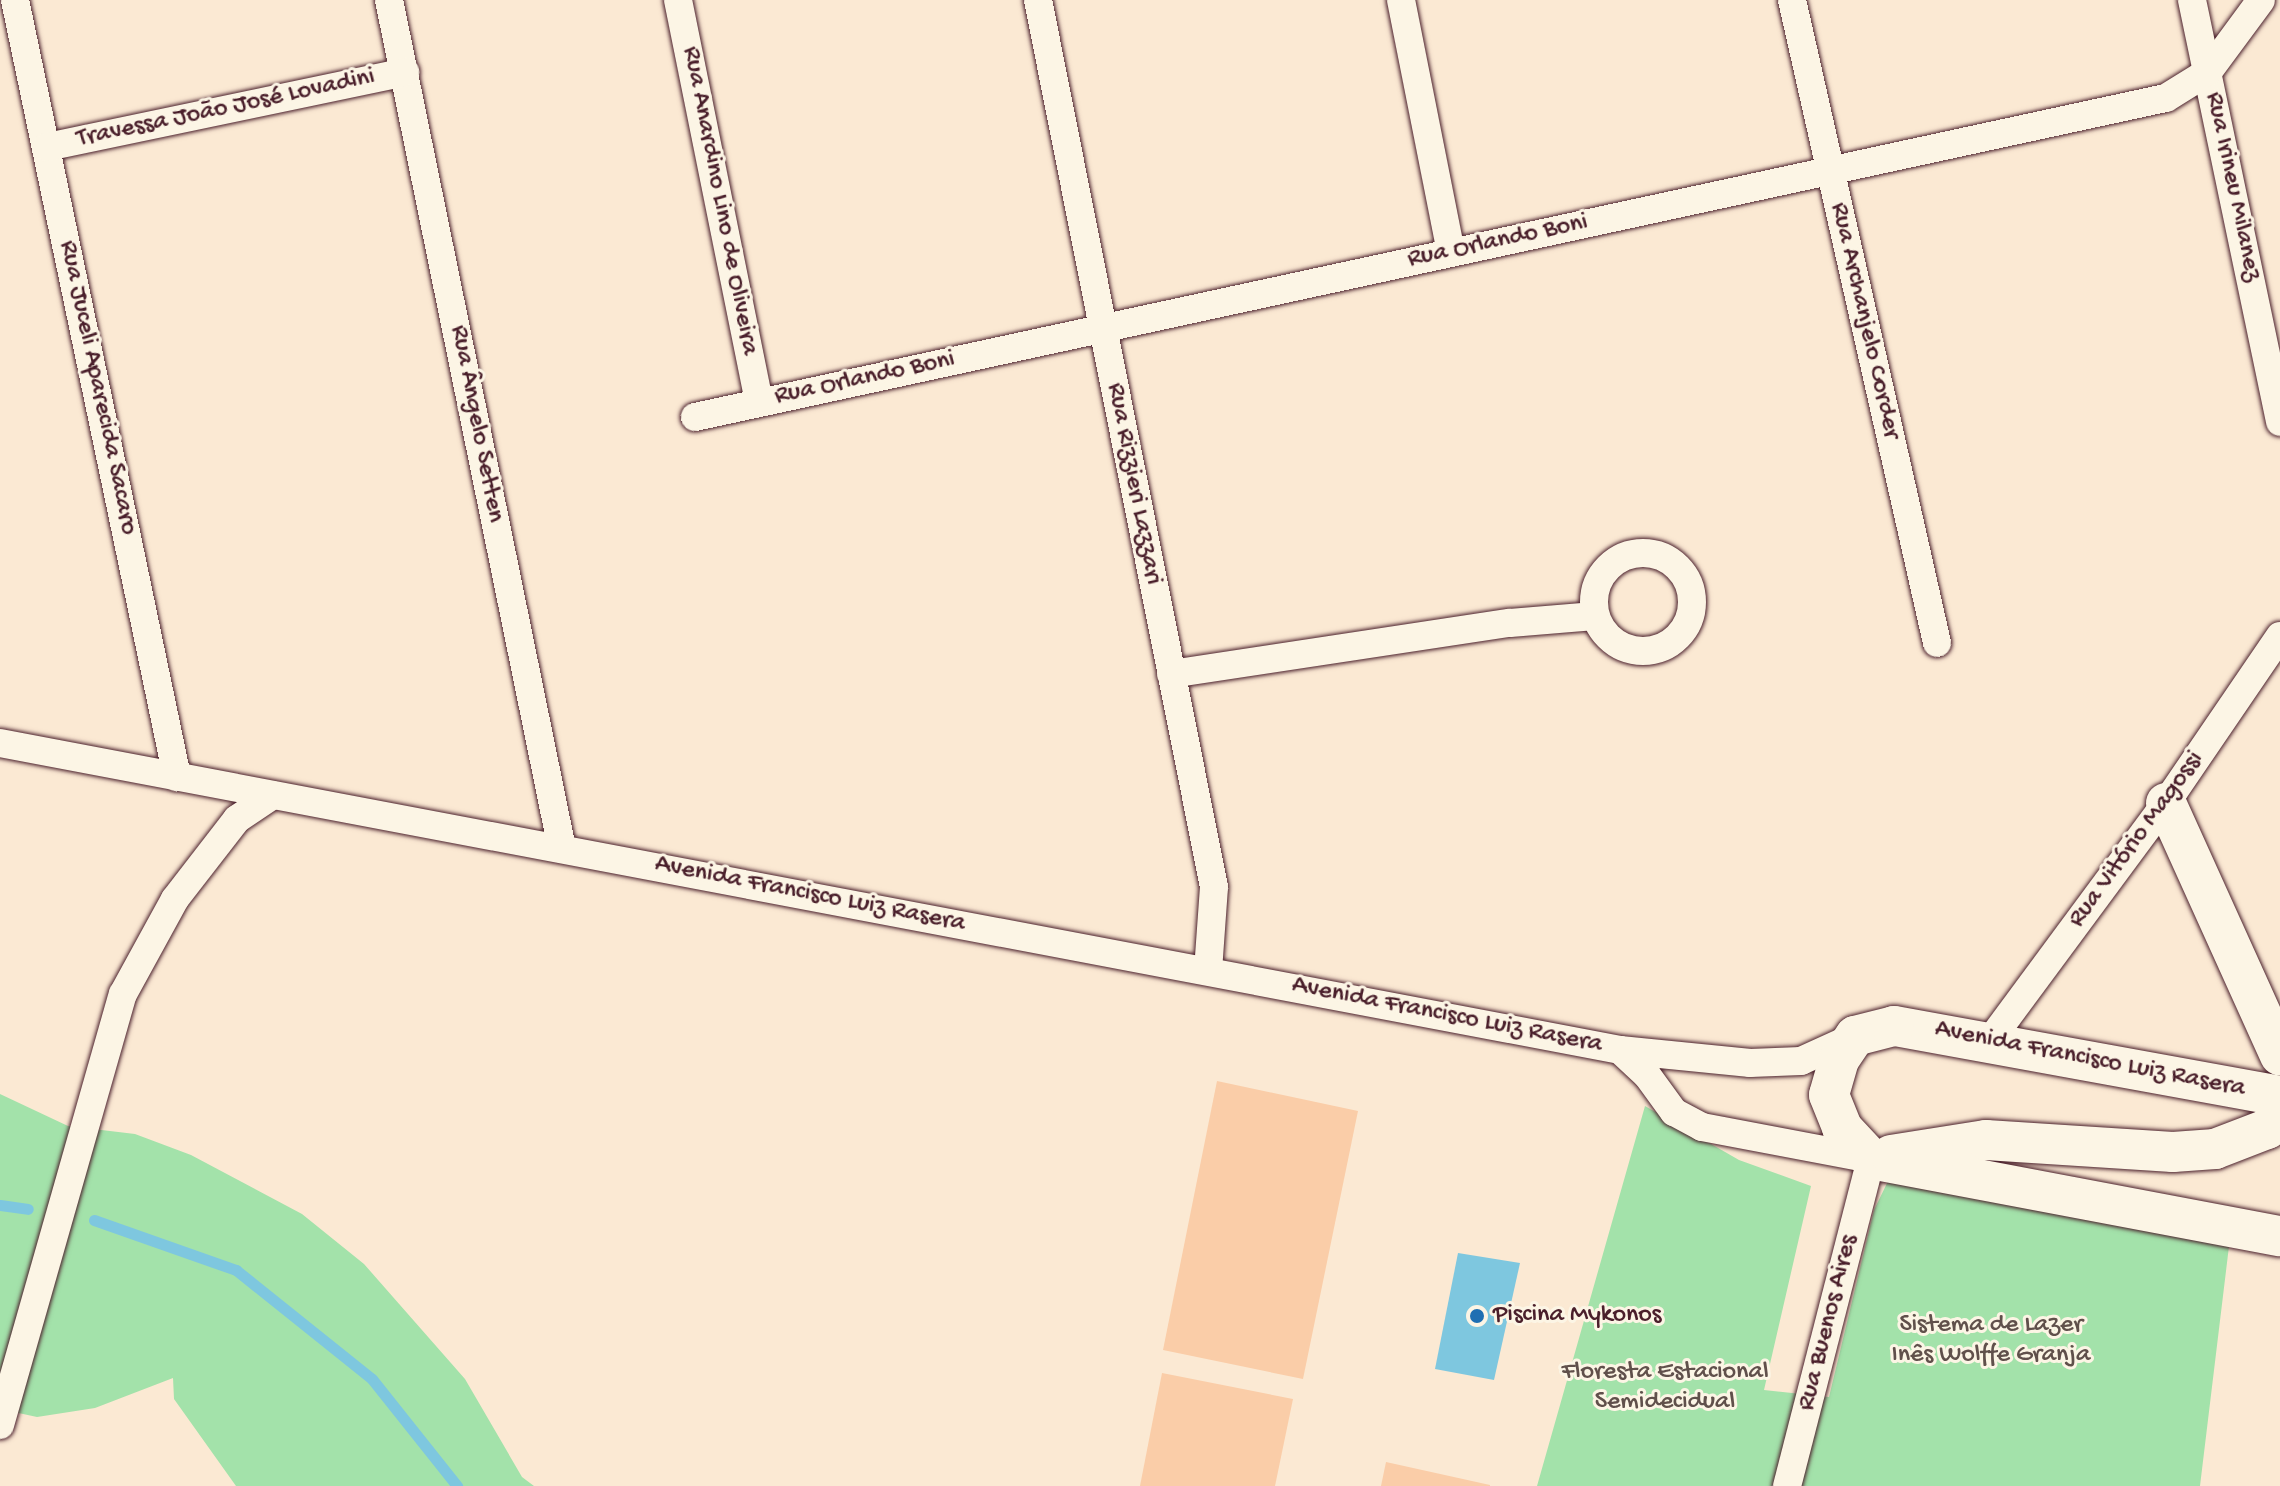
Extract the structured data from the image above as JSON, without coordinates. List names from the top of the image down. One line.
{"streets":{"street":["Travessa João José Lovadini","Rua Irineu Milanez","Rua Anardino Lino de Oliveira","Rua Orlando Boni","Rua Archanjelo Corder","Rua Juceli Aparecida Sacaro","Rua Ângelo Setten","Rua Rizzieri Lazzari","Rua Vitório Magossi","Avenida Francisco Luiz Rasera","Rua Buenos Aires"]},"crossings":[["Travessa João José Lovadini","Rua Juceli Aparecida Sacaro"],["Travessa João José Lovadini","Rua Ângelo Setten"],["Rua Irineu Milanez","Rua Orlando Boni"],["Rua Anardino Lino de Oliveira","Rua Orlando Boni"],["Rua Orlando Boni","Rua Archanjelo Corder"],["Rua Orlando Boni","Rua Rizzieri Lazzari"],["Rua Juceli Aparecida Sacaro","Avenida Francisco Luiz Rasera"],["Rua Ângelo Setten","Avenida Francisco Luiz Rasera"],["Rua Rizzieri Lazzari","Avenida Francisco Luiz Rasera"],["Rua Vitório Magossi","Avenida Francisco Luiz Rasera"],["Avenida Francisco Luiz Rasera","Rua Buenos Aires"]],"parks":["Sistema de Lazer Inês Wolffe Granja","Floresta Estacional Semidecidual"],"places":["Piscina Mykonos"]}
